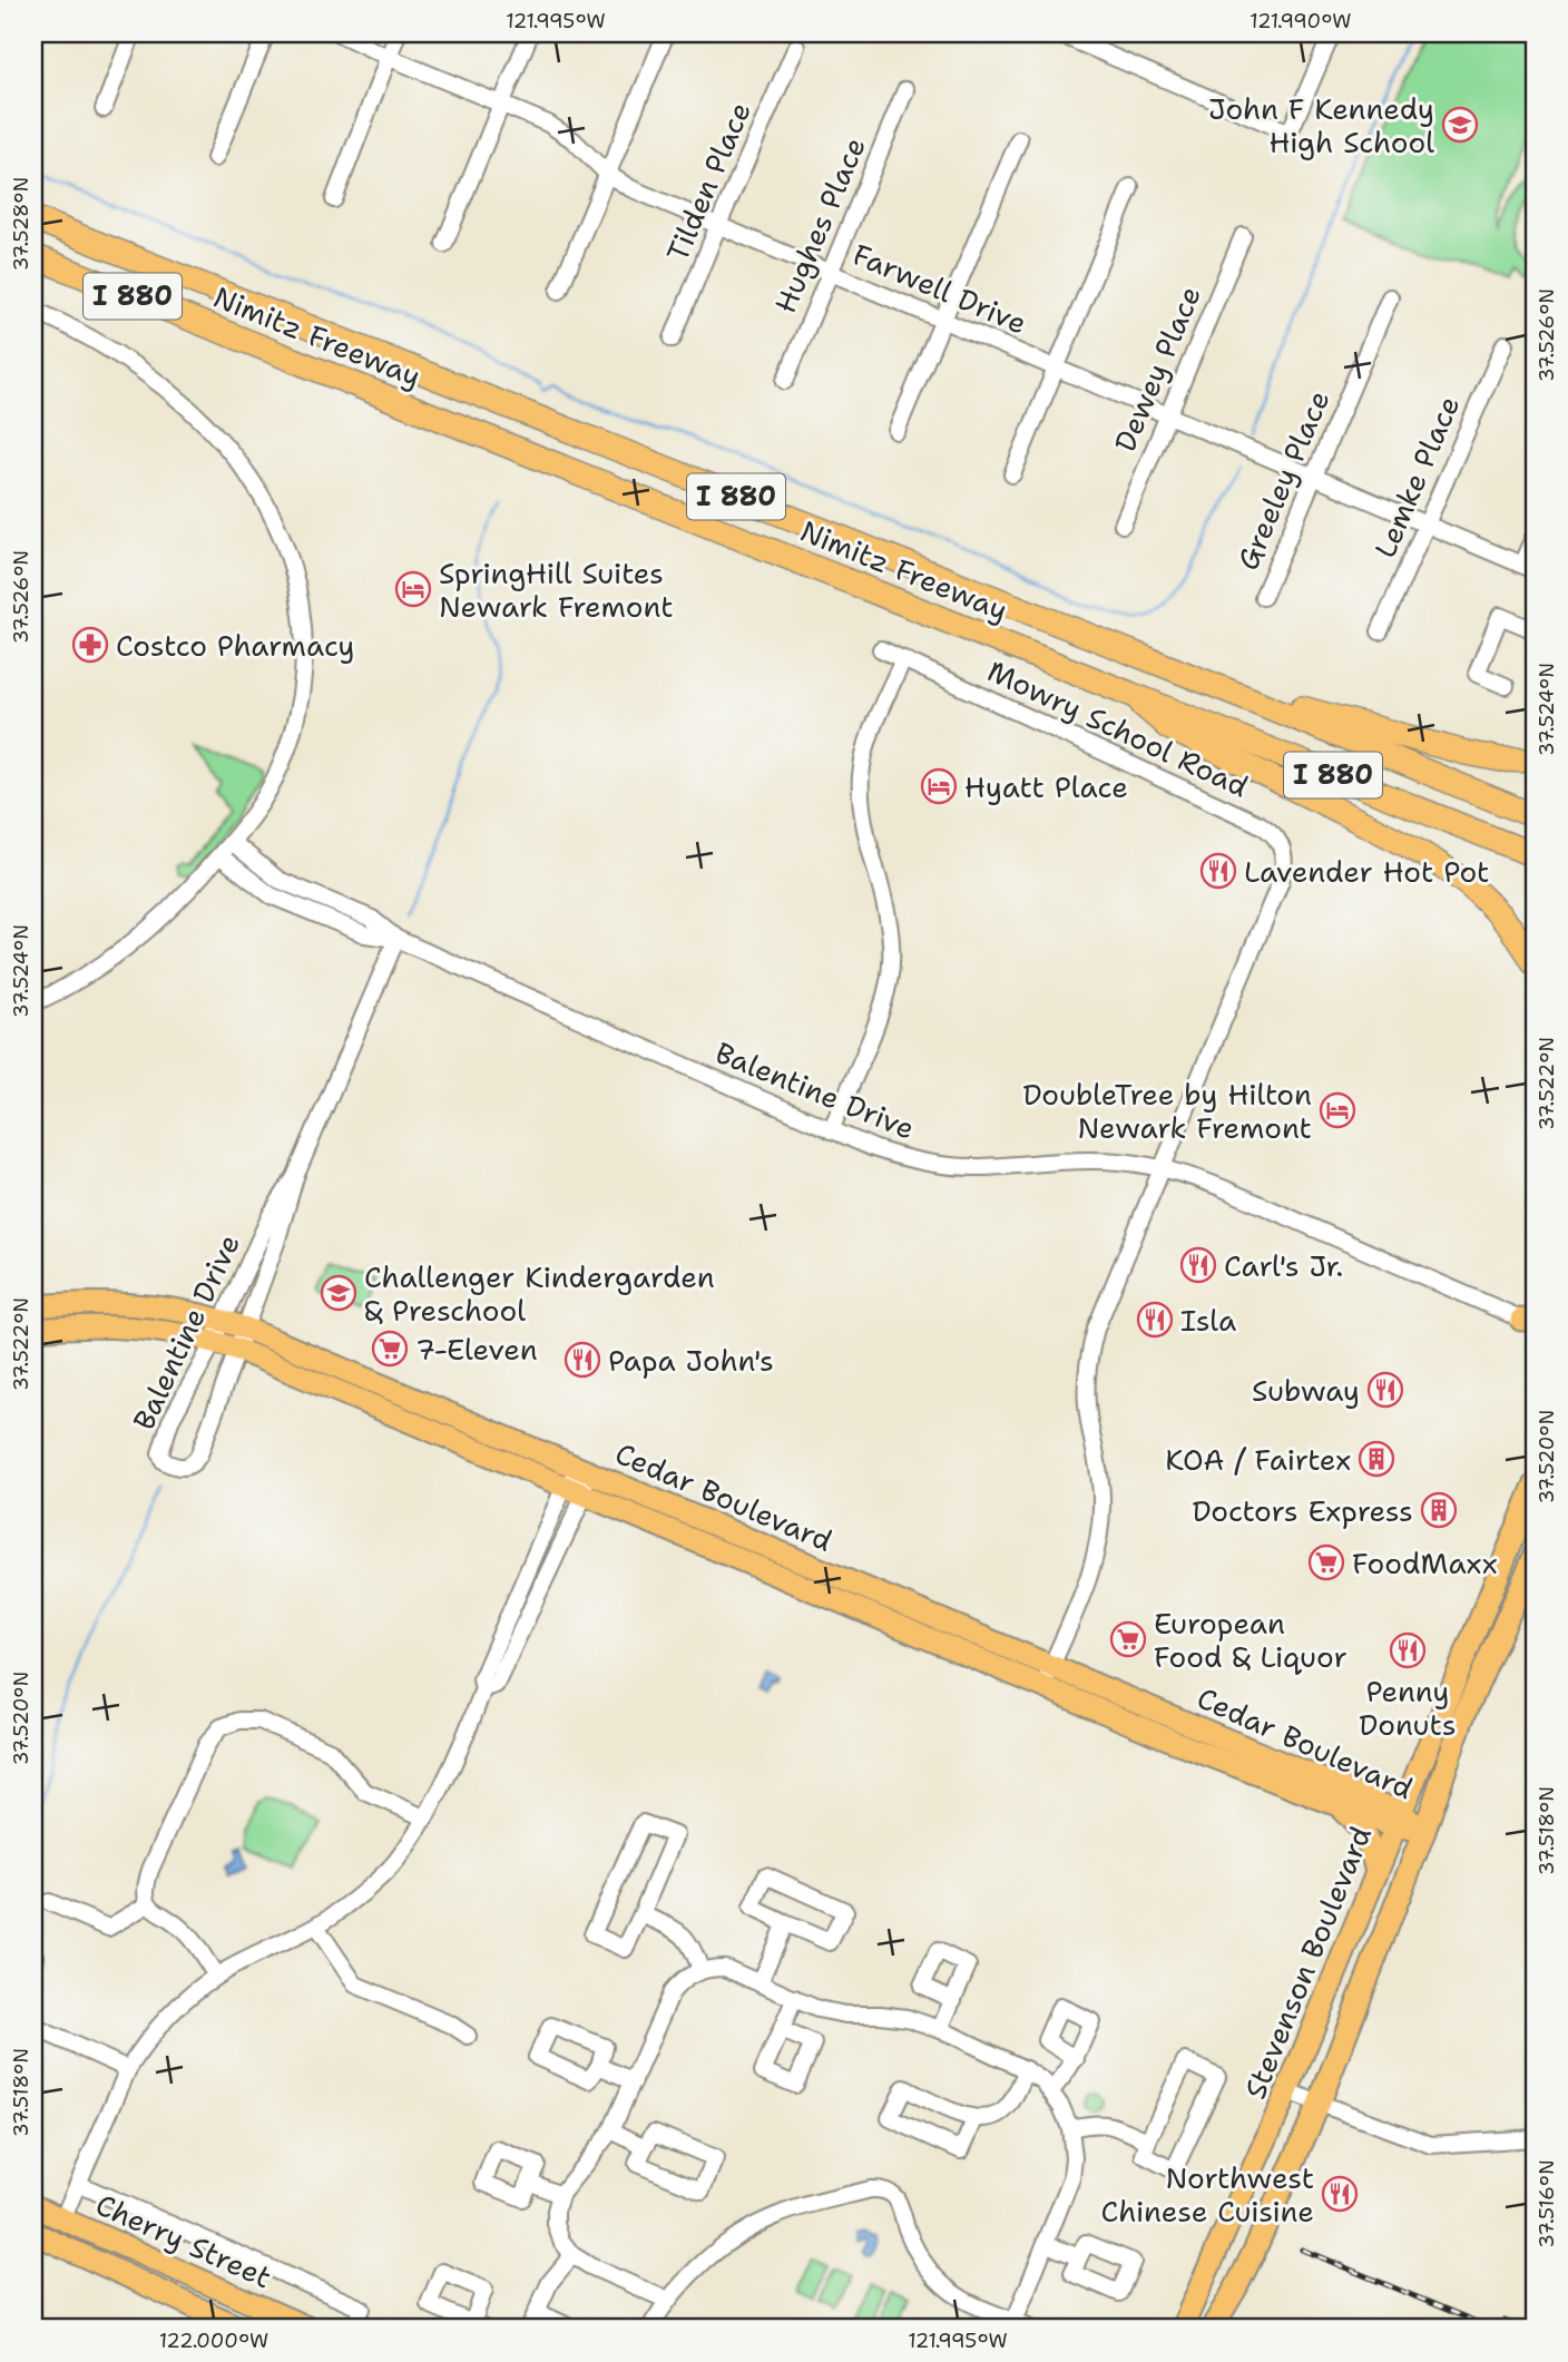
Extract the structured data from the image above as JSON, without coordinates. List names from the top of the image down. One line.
{"streets":{"highway":["I 880","Nimitz Freeway"],"main road":["Cedar Boulevard","Stevenson Boulevard","Cherry Street"],"street":["Tilden Place","Hughes Place","Farwell Drive","Dewey Place","Lemke Place","Greeley Place","Mowry School Road","Balentine Drive"]},"crossings":[["Tilden Place","Farwell Drive"],["Hughes Place","Farwell Drive"],["Farwell Drive","Dewey Place"],["Farwell Drive","Lemke Place"],["Farwell Drive","Greeley Place"],["Mowry School Road","Balentine Drive"],["Mowry School Road","Cedar Boulevard"],["Balentine Drive","Cedar Boulevard"],["Cedar Boulevard","Stevenson Boulevard"]],"places":{"school or university":["John F Kennedy High School","Challenger Kindergarden & Preschool"],"hotel":["SpringHill Suites Newark Fremont","Hyatt Place","DoubleTree by Hilton Newark Fremont"],"pharmacy":["Costco Pharmacy"],"restaurant":["Lavender Hot Pot","Carl's Jr.","Isla","Papa John's","Subway","Penny Donuts","Northwest Chinese Cuisine"],"supermarket":["7-Eleven","FoodMaxx","European Food & Liquor"],"building":["KOA / Fairtex","Doctors Express"]},"coordinates":["121.995°W","121.990°W","37.528°N","37.526°N","37.524°N","37.522°N","37.520°N","37.518°N","37.516°N","122.000°W"]}
